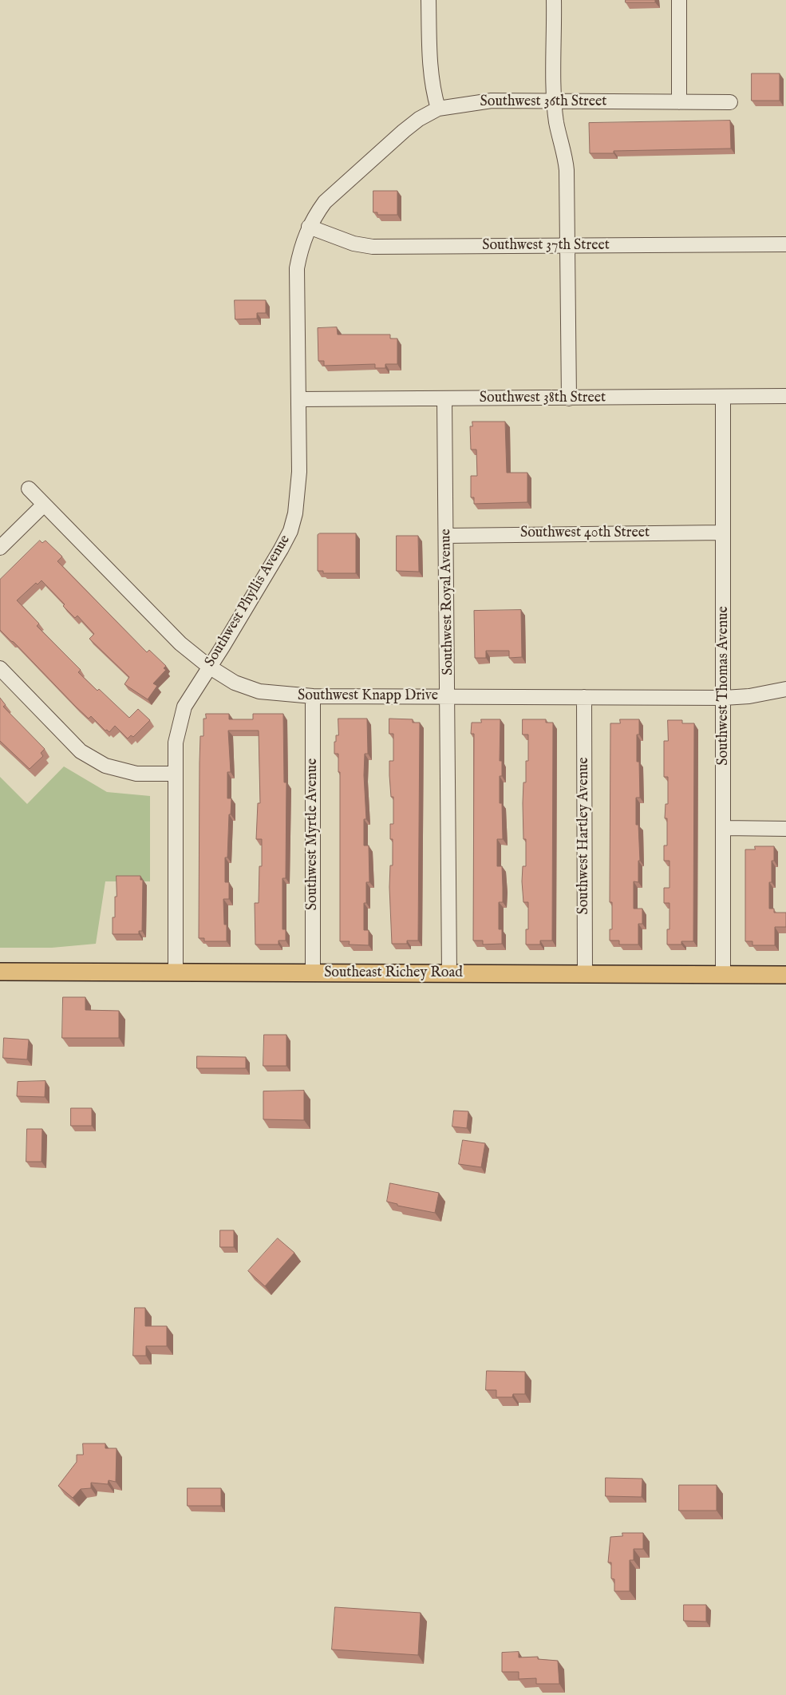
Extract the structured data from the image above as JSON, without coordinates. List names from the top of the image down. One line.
{"streets":{"main road":["Southeast Richey Road"],"street":["Southwest 36th Street","Southwest 37th Street","Southwest 38th Street","Southwest 40th Street","Southwest Phyllis Avenue","Southwest Royal Avenue","Southwest Thomas Avenue","Southwest Knapp Drive","Southwest Myrtle Avenue","Southwest Hartley Avenue"]},"crossings":[["Southwest 36th Street","Southwest Phyllis Avenue"],["Southwest 37th Street","Southwest Phyllis Avenue"],["Southwest 38th Street","Southwest Phyllis Avenue"],["Southwest 38th Street","Southwest Royal Avenue"],["Southwest 38th Street","Southwest Thomas Avenue"],["Southwest 40th Street","Southwest Royal Avenue"],["Southwest 40th Street","Southwest Thomas Avenue"],["Southwest Phyllis Avenue","Southwest Knapp Drive"],["Southwest Phyllis Avenue","Southeast Richey Road"],["Southwest Royal Avenue","Southwest Knapp Drive"],["Southwest Royal Avenue","Southeast Richey Road"],["Southwest Thomas Avenue","Southwest Knapp Drive"],["Southwest Thomas Avenue","Southeast Richey Road"],["Southwest Knapp Drive","Southwest Myrtle Avenue"],["Southwest Knapp Drive","Southwest Hartley Avenue"],["Southwest Myrtle Avenue","Southeast Richey Road"],["Southwest Hartley Avenue","Southeast Richey Road"]]}
